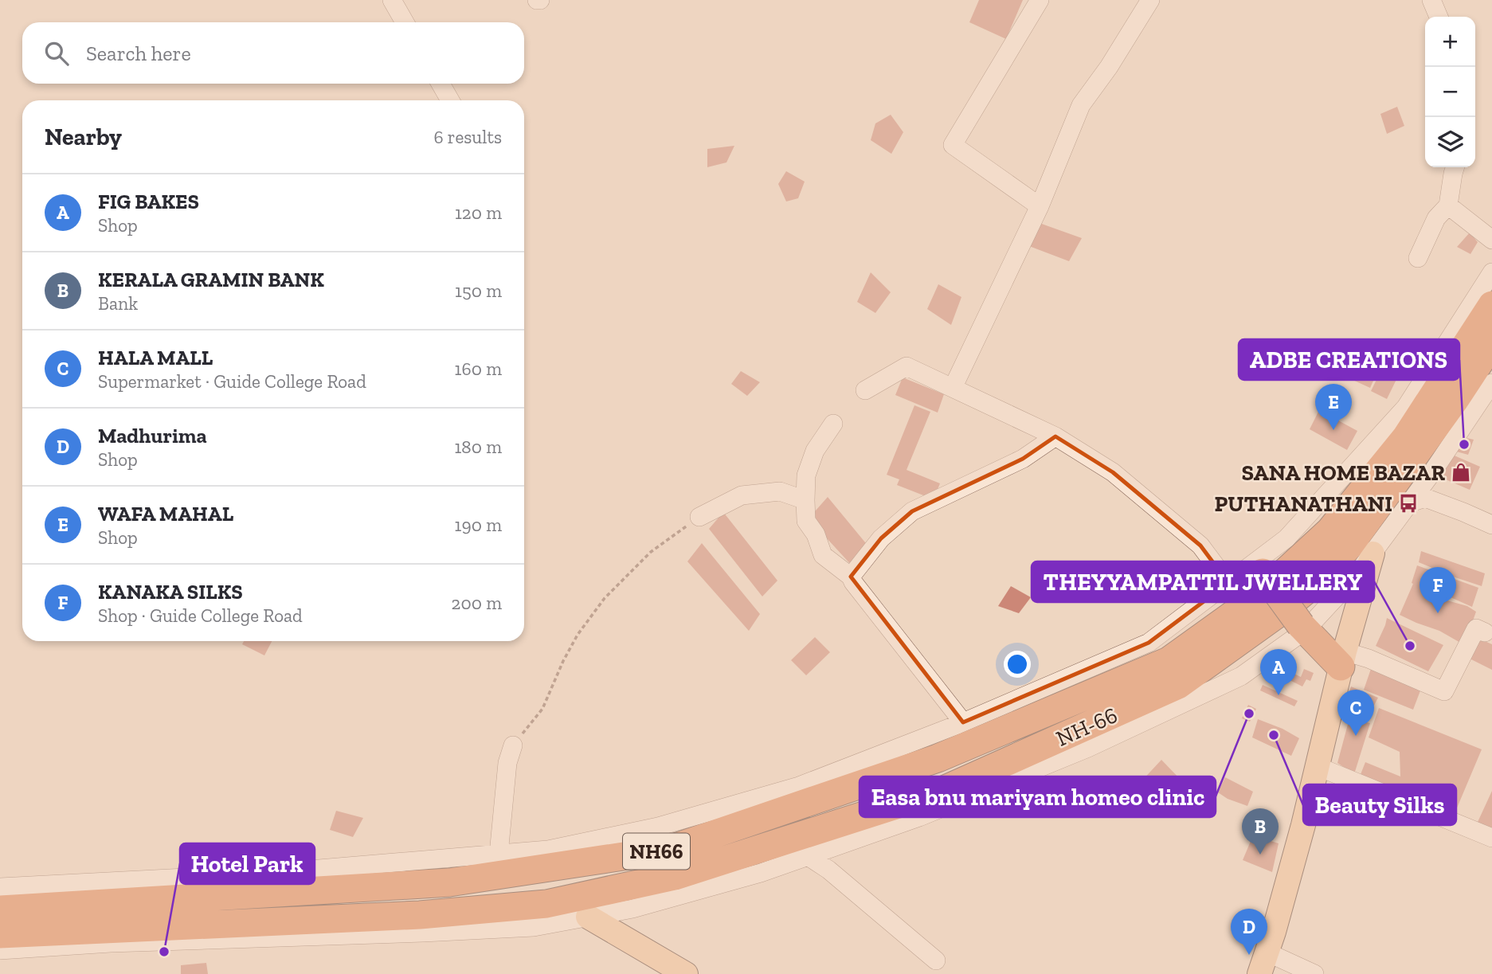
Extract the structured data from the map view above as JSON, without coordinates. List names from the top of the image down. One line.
{"streets":{"highway":["NH-66","NH66"]},"places":{"other":["ADBE CREATIONS","THEYYAMPATTIL JWELLERY","Easa bnu mariyam homeo clinic","Beauty Silks","Hotel Park"],"shop":["SANA HOME BAZAR"],"bus stop":["PUTHANATHANI"]},"page":{"map_buttons":["+","−"],"search":"Search here","heading":["Nearby","6 results"],"list":[{"mark":"A","name":"FIG BAKES","note":"Shop","value":"120 m"},{"mark":"B","name":"KERALA GRAMIN BANK","note":"Bank","value":"150 m"},{"mark":"C","name":"HALA MALL","note":"Supermarket · Guide College Road","value":"160 m"},{"mark":"D","name":"Madhurima","note":"Shop","value":"180 m"},{"mark":"E","name":"WAFA MAHAL","note":"Shop","value":"190 m"},{"mark":"F","name":"KANAKA SILKS","note":"Shop · Guide College Road","value":"200 m"}],"pins":["E","F","A","C","B","D"]}}
